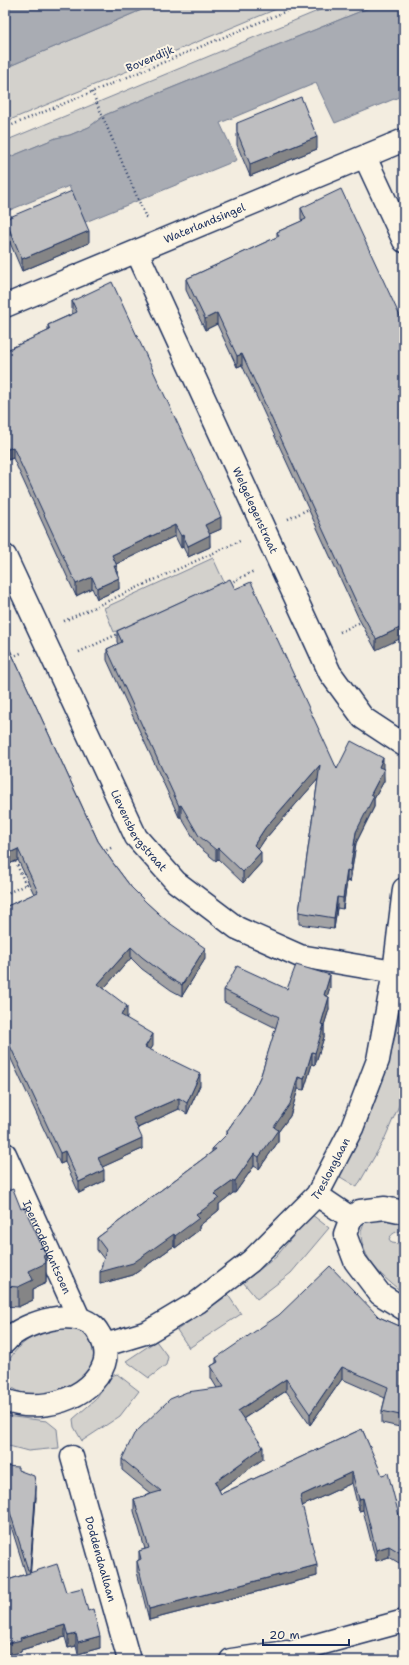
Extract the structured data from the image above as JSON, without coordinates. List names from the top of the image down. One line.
{"streets":{"street":["Waterlandsingel","Welgelegenstraat","Lievensbergstraat","Treslonglaan","Ipenrodeplantsoen","Doddendaallaan"],"path":["Bovendijk"]},"crossings":[["Waterlandsingel","Welgelegenstraat"],["Lievensbergstraat","Treslonglaan"]],"scale_bar":"20 m"}
